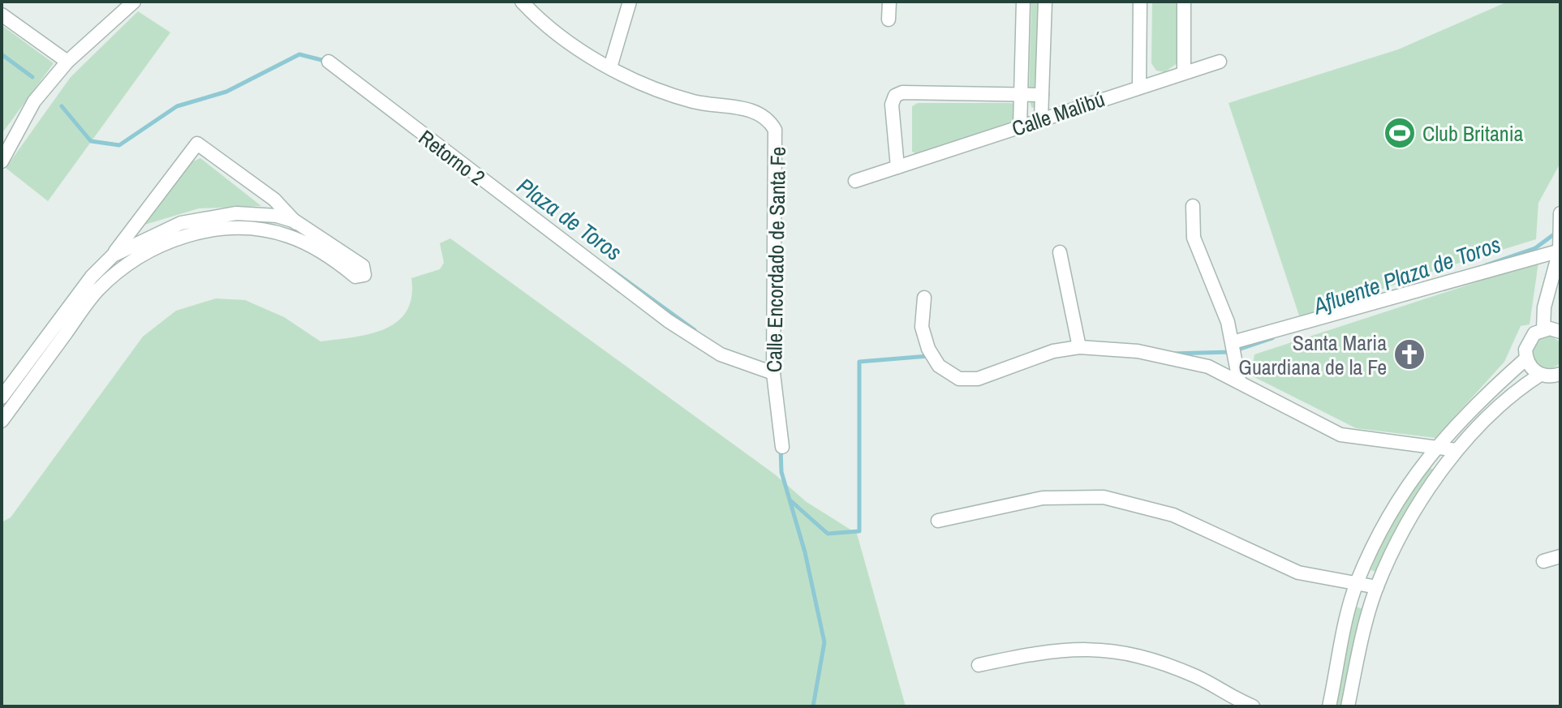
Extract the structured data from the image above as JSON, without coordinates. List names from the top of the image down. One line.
{"streets":{"street":["Calle Malibú","Retorno 2","Calle Encordado de Santa Fe"]},"crossings":[["Retorno 2","Calle Encordado de Santa Fe"]],"water":["Plaza de Toros","Afluente Plaza de Toros"],"places":{"sports":["Club Britania"],"church":["Santa Maria Guardiana de la Fe"]}}
